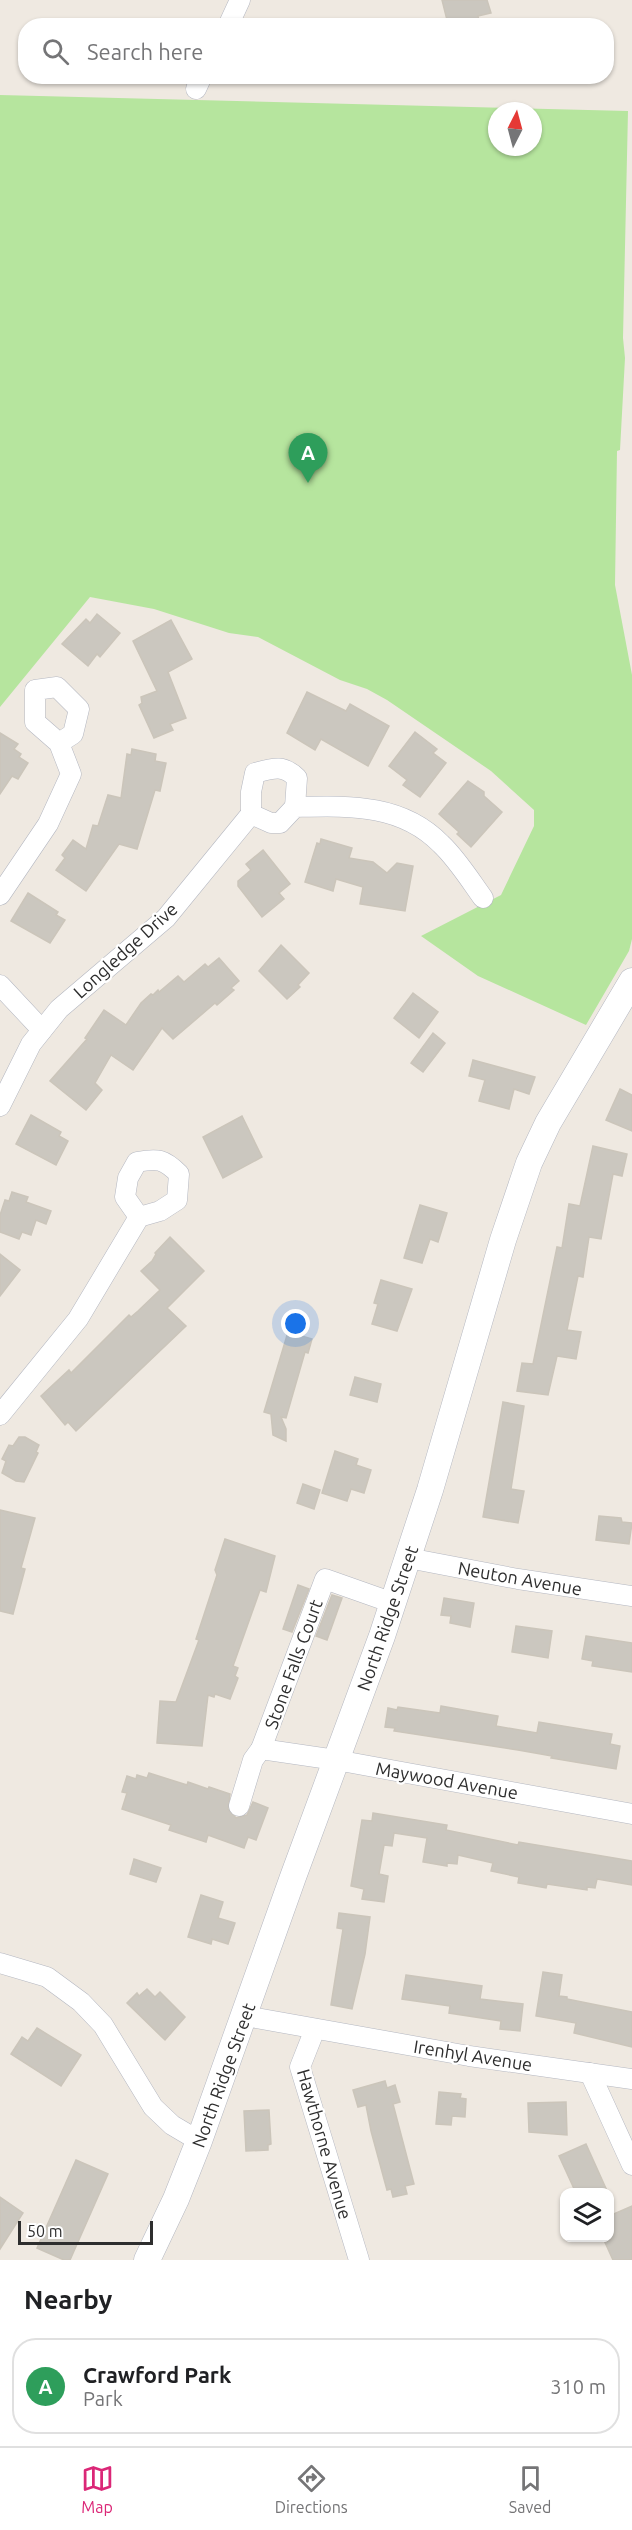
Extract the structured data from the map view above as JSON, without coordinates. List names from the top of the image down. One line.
{"streets":{"street":["Longledge Drive","Neuton Avenue","North Ridge Street","Stone Falls Court","Maywood Avenue","Irenhyl Avenue","Hawthorne Avenue"]},"crossings":[["Neuton Avenue","North Ridge Street"],["North Ridge Street","Stone Falls Court"],["North Ridge Street","Maywood Avenue"],["Stone Falls Court","Maywood Avenue"],["Irenhyl Avenue","Hawthorne Avenue"]],"scale_bar":"50 m","north":"top","page":{"search":"Search here","pins":"A","scale":"50 m","heading":"Nearby","list":[{"mark":"A","name":"Crawford Park","note":"Park","value":"310 m"}],"nav":["Map","Directions","Saved"]}}
